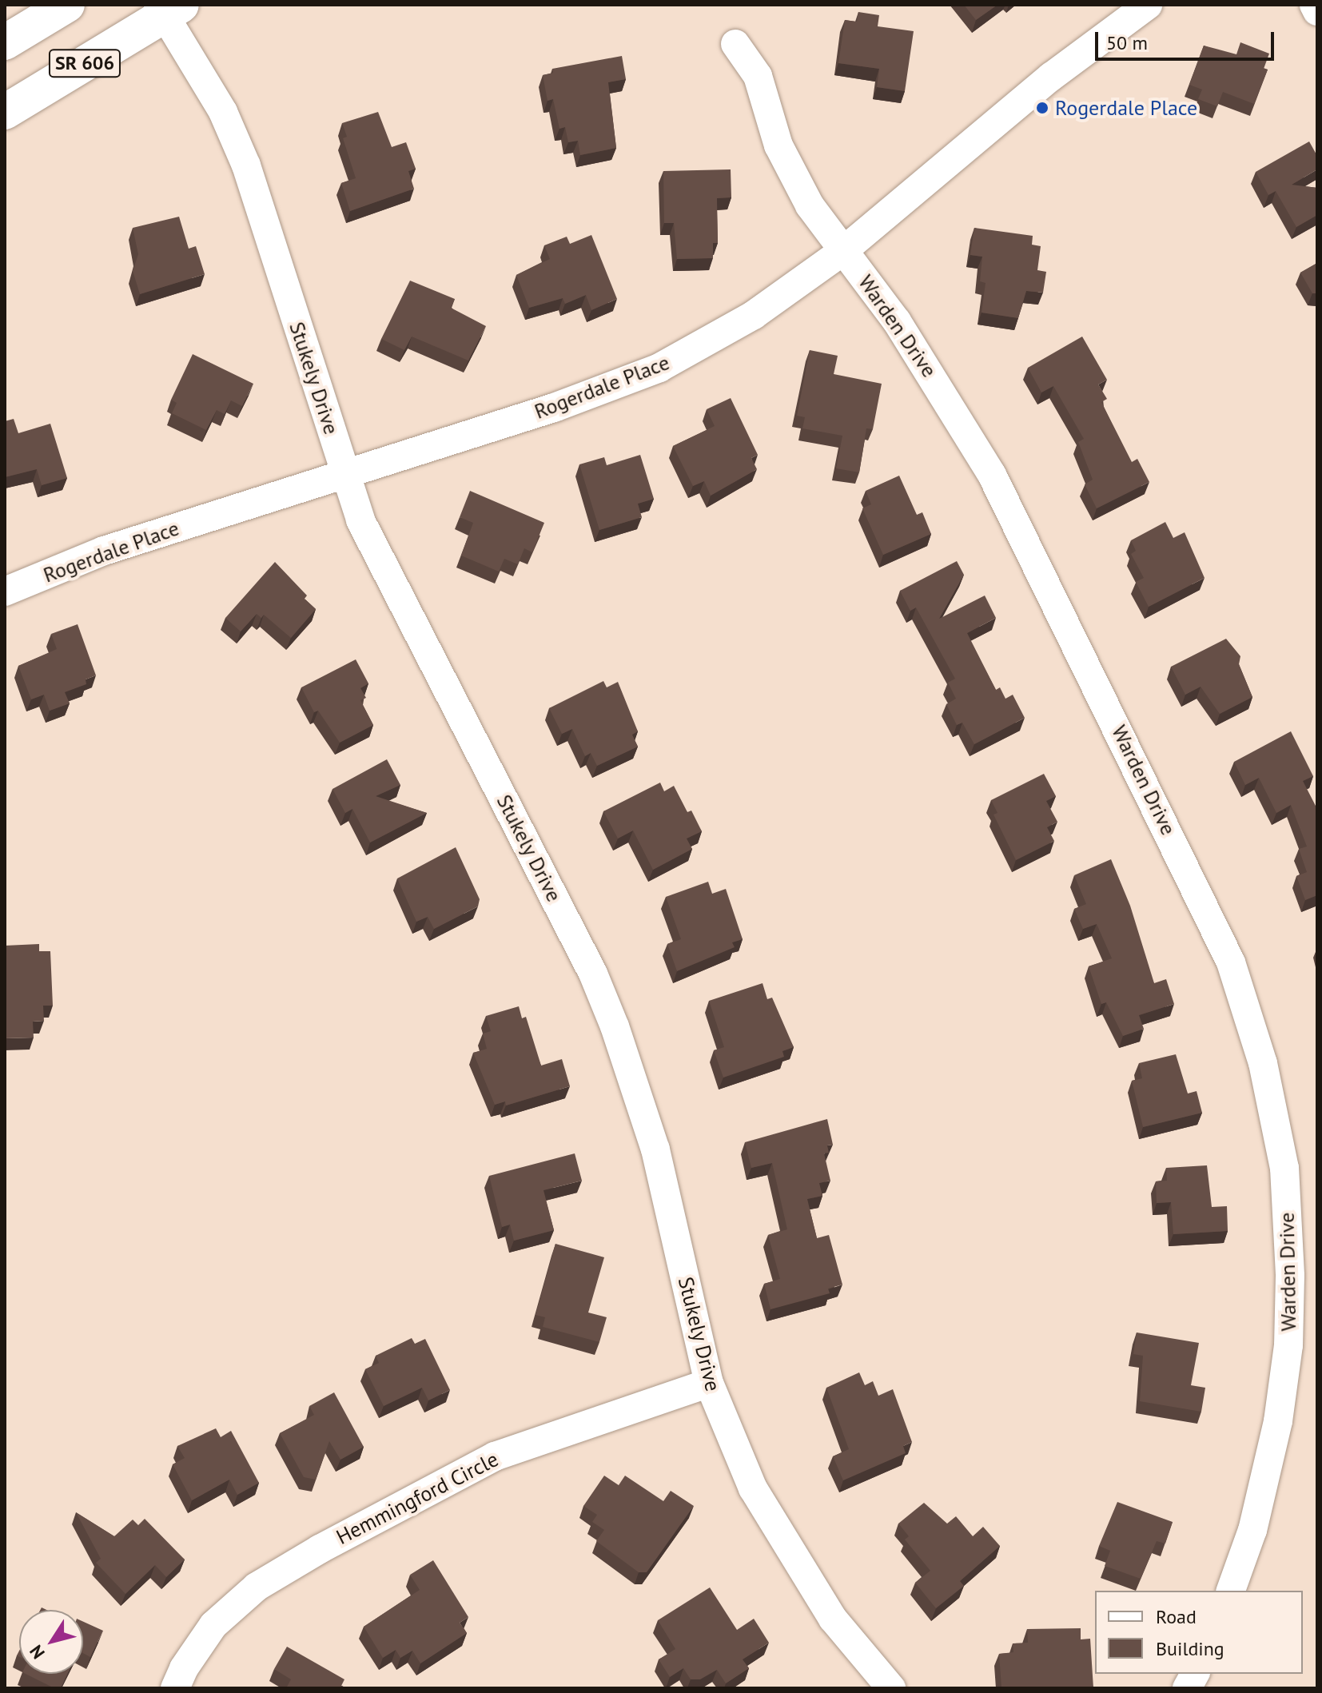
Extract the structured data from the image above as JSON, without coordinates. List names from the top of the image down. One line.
{"streets":{"main road":["SR 606"],"street":["Warden Drive","Stukely Drive","Rogerdale Place","Hemmingford Circle"]},"crossings":[["SR 606","Stukely Drive"],["Warden Drive","Rogerdale Place"],["Stukely Drive","Rogerdale Place"],["Stukely Drive","Hemmingford Circle"]],"places":["Rogerdale Place"],"legend":["Road","Building"],"scale_bar":"50 m","north":"bottom left"}
